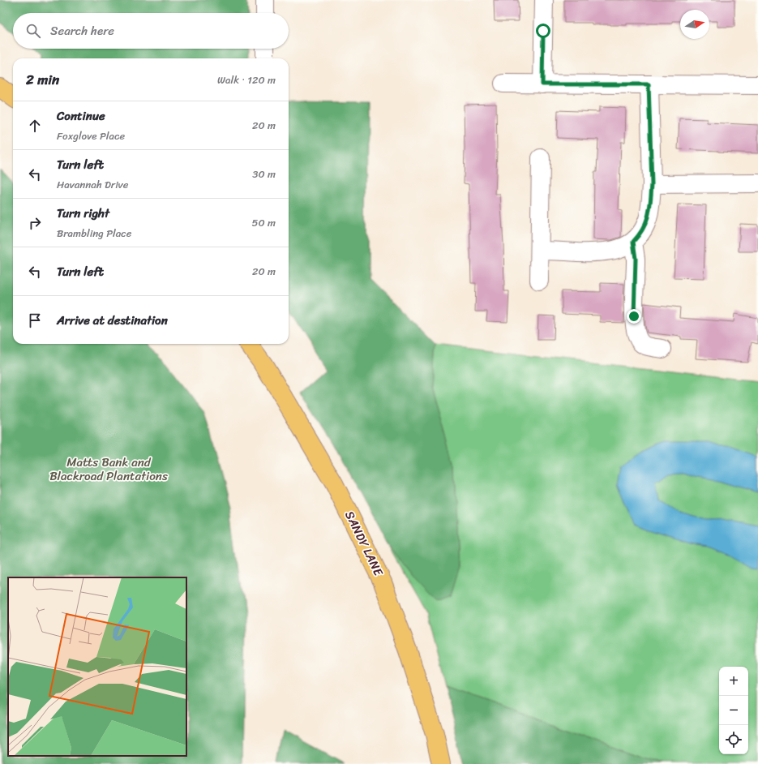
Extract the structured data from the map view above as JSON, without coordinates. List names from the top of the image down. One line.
{"streets":{"main road":["SANDY LANE"]},"parks":["Matts Bank and Blackroad Plantations"],"north":"right","page":{"search":"Search here","heading":["2 min","Walk · 120 m"],"list":[["Continue","Foxglove Place","20 m"],["Turn left","Havannah Drive","30 m"],["Turn right","Brambling Place","50 m"],["Turn left","20 m"],"Arrive at destination"],"map_buttons":["+","−"]}}
